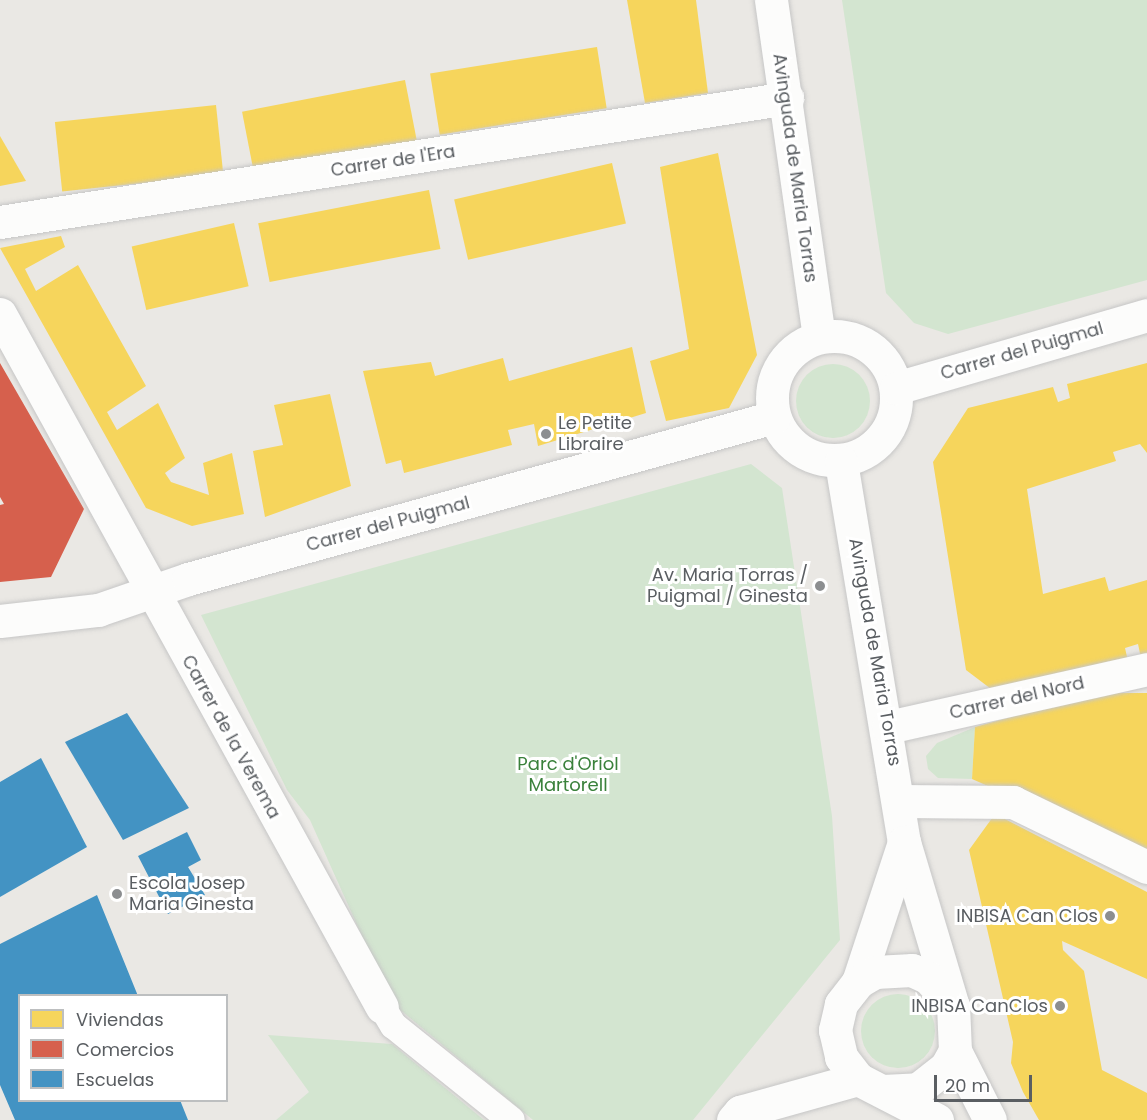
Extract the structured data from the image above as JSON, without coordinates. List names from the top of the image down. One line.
{"streets":{"street":["Carrer de l'Era","Avinguda de Maria Torras","Carrer del Puigmal","Carrer del Nord","Carrer de la Verema"]},"crossings":[["Carrer de l'Era","Avinguda de Maria Torras"],["Avinguda de Maria Torras","Carrer del Puigmal"],["Avinguda de Maria Torras","Carrer del Nord"],["Carrer del Puigmal","Carrer de la Verema"]],"parks":["Parc d'Oriol Martorell"],"places":["Le Petite Libraire","Av. Maria Torras / Puigmal / Ginesta","Escola Josep Maria Ginesta","INBISA Can Clos","INBISA CanClos"],"legend":["Viviendas","Comercios","Escuelas"],"scale_bar":"20 m"}
